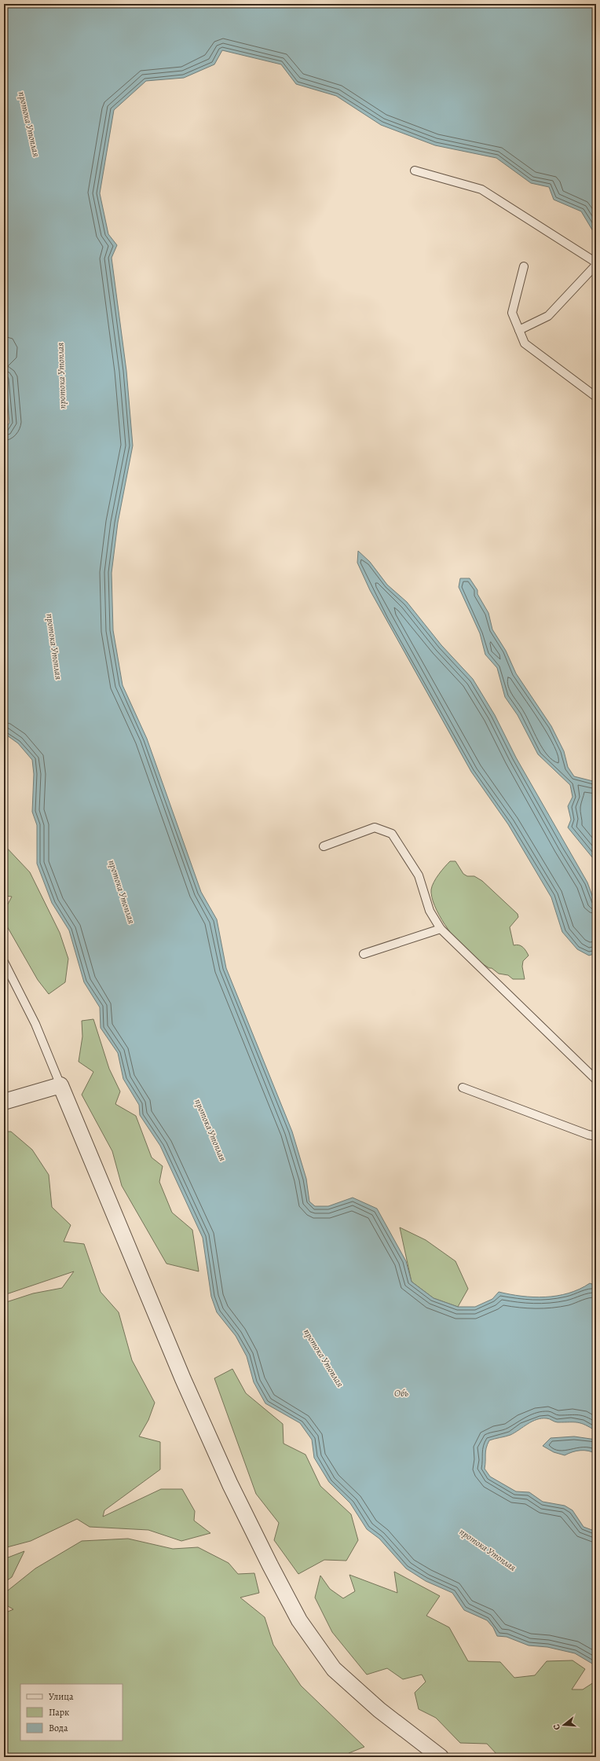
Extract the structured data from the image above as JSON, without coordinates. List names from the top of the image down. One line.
{"water":["протока Утоплая","Обь"],"legend":["Улица","Парк","Вода"],"north":"left"}
